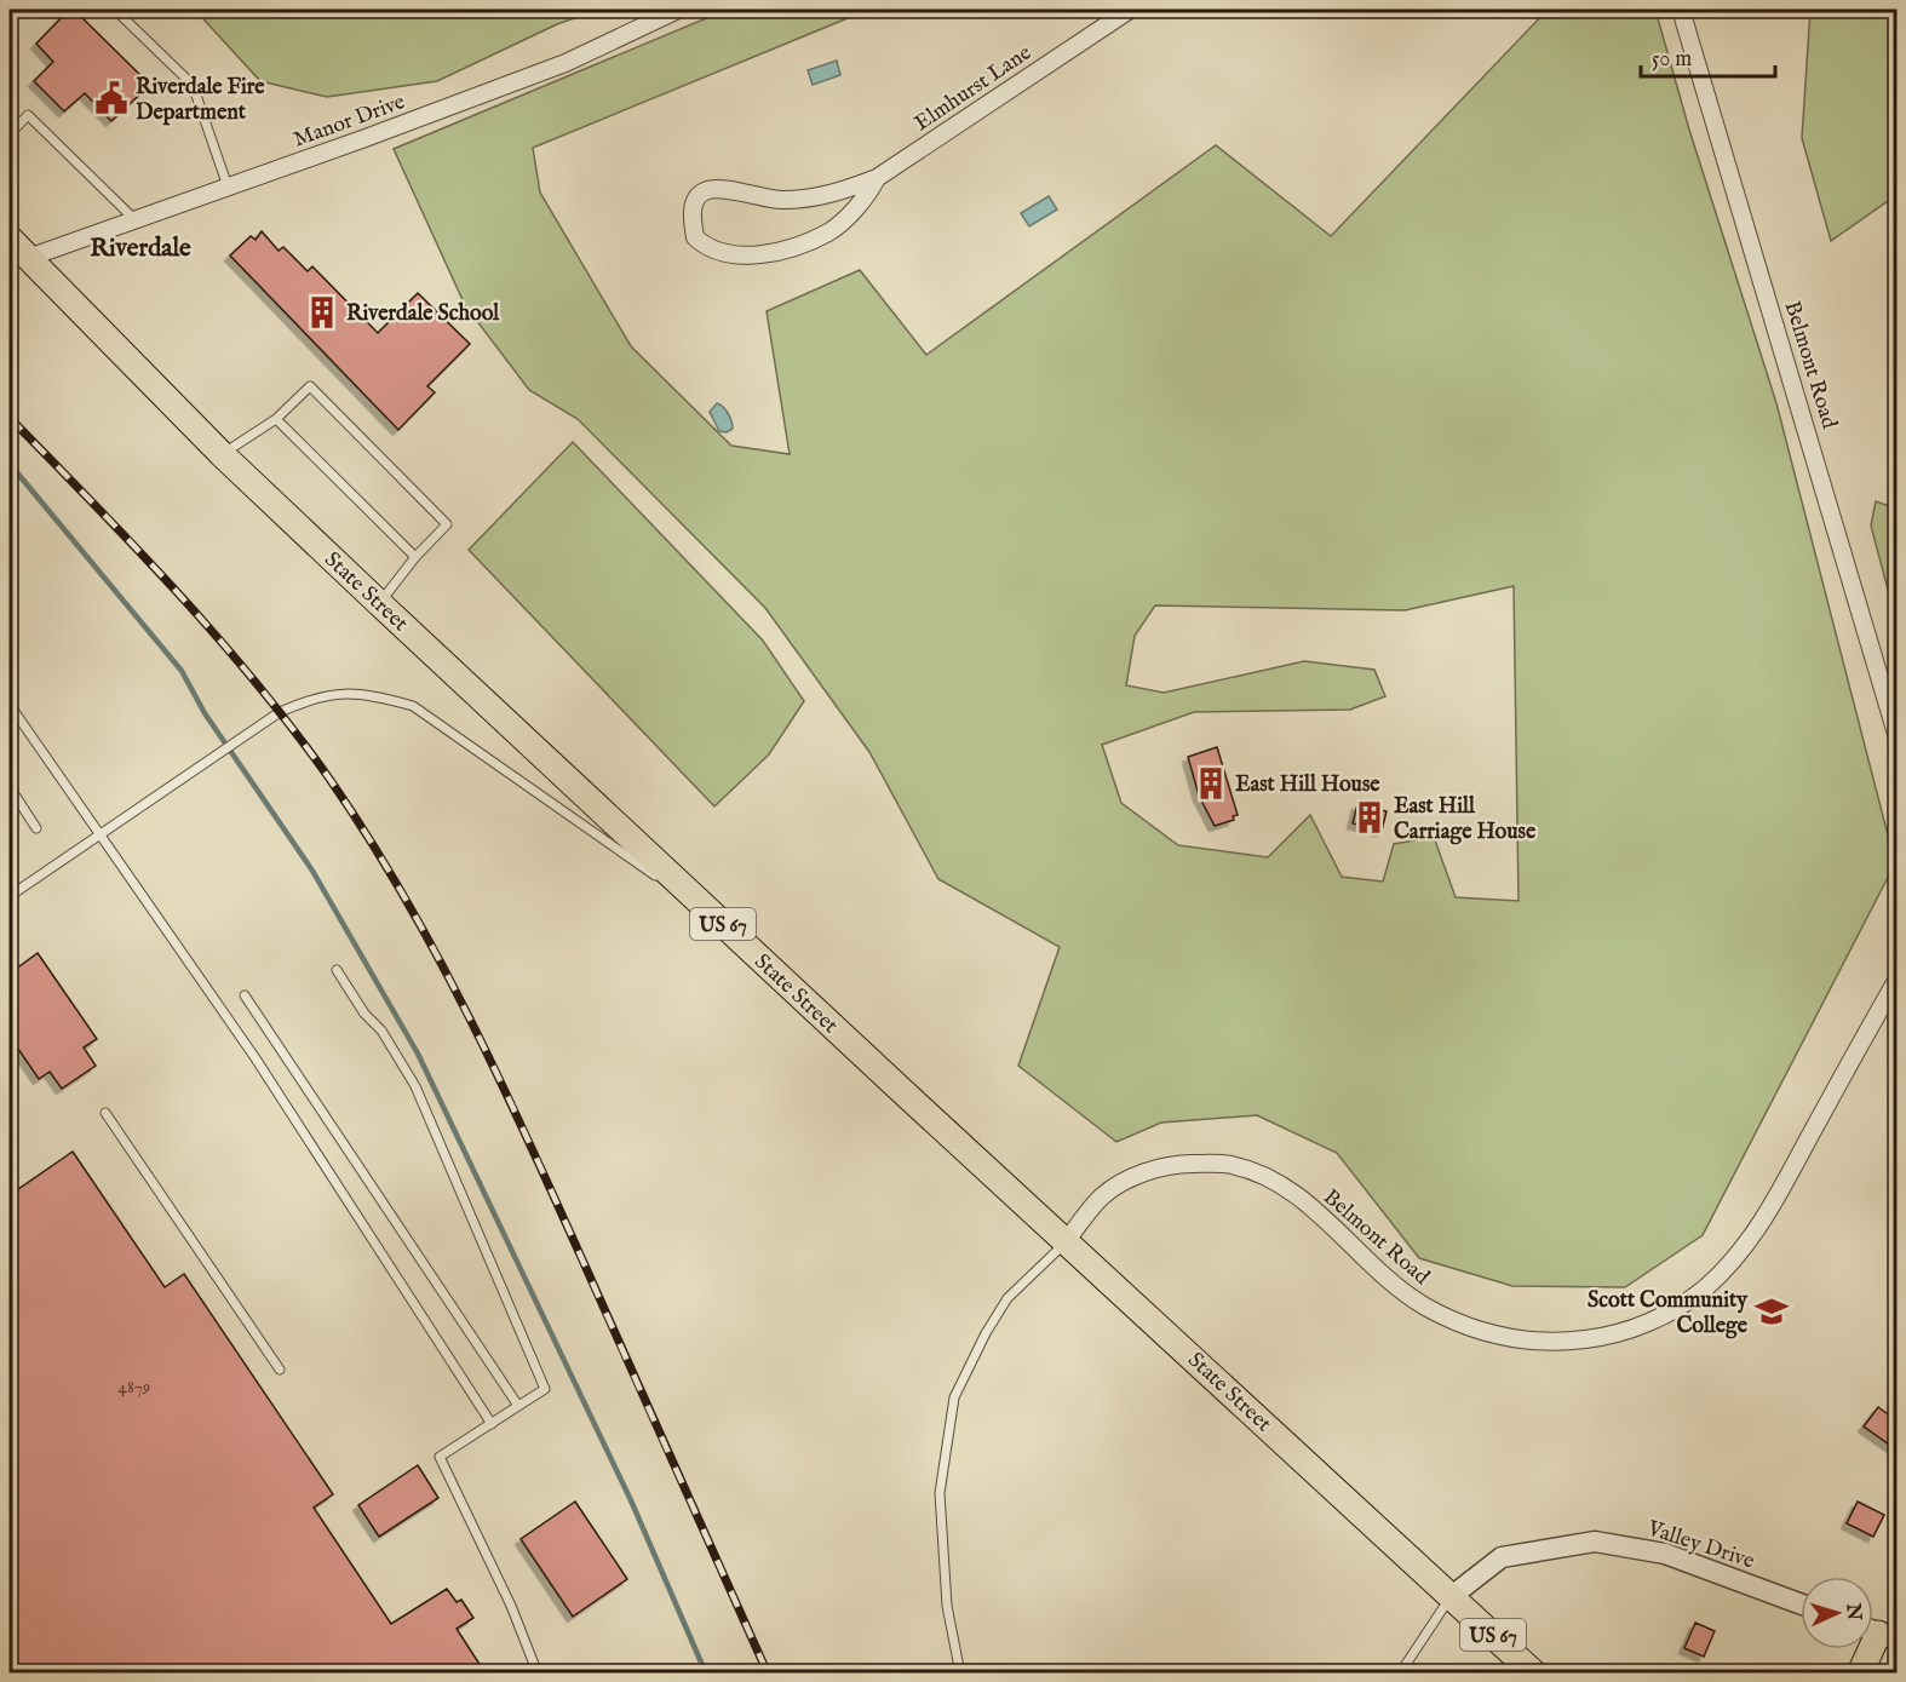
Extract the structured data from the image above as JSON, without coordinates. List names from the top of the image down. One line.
{"streets":{"main road":["State Street","US 67"],"street":["Elmhurst Lane","Manor Drive","Belmont Road","Valley Drive"]},"crossings":[["Manor Drive","State Street"],["Belmont Road","State Street"],["State Street","Valley Drive"]],"districts":["Riverdale"],"places":{"public building":["Riverdale Fire Department"],"building":["Riverdale School","East Hill House","East Hill Carriage House"],"school or university":["Scott Community College"]},"house_numbers":["4879"],"scale_bar":"50 m","north":"right"}
